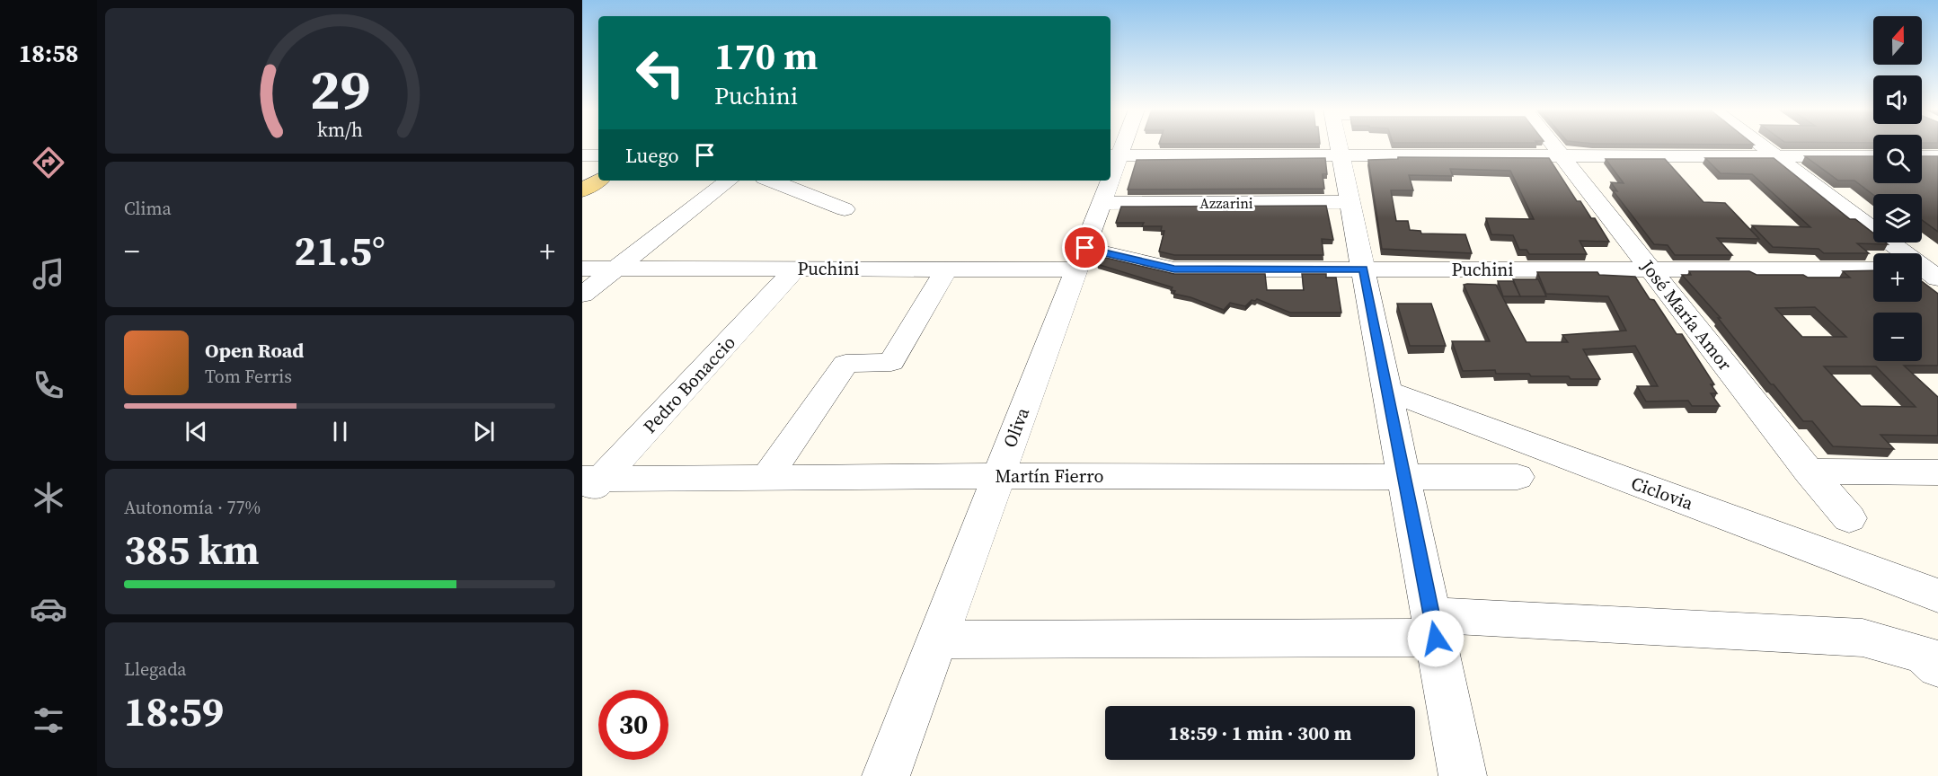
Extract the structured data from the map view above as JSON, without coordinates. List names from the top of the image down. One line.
{"streets":{"street":["Azzarini","Puchini","José María Amor","Pedro Bonaccio","Oliva","Martín Fierro","Ciclovia"]},"crossings":[["Azzarini","Oliva"],["Puchini","José María Amor"],["Puchini","Pedro Bonaccio"],["Puchini","Oliva"],["Pedro Bonaccio","Martín Fierro"],["Oliva","Martín Fierro"]],"north":"top","page":{"tabs":"18:58","map_buttons":["+","−"],"turn":["170 m","Puchini"],"then":"Luego","tile":["Clima",["Autonomía · 77%","385 km"],["Llegada","18:59"]],"heat":["−","21.5°","+"],"song":["Open Road","Tom Ferris"],"limit":"30","trip":"18:59 · 1 min · 300 m","gauge":["29","km/h"]}}
